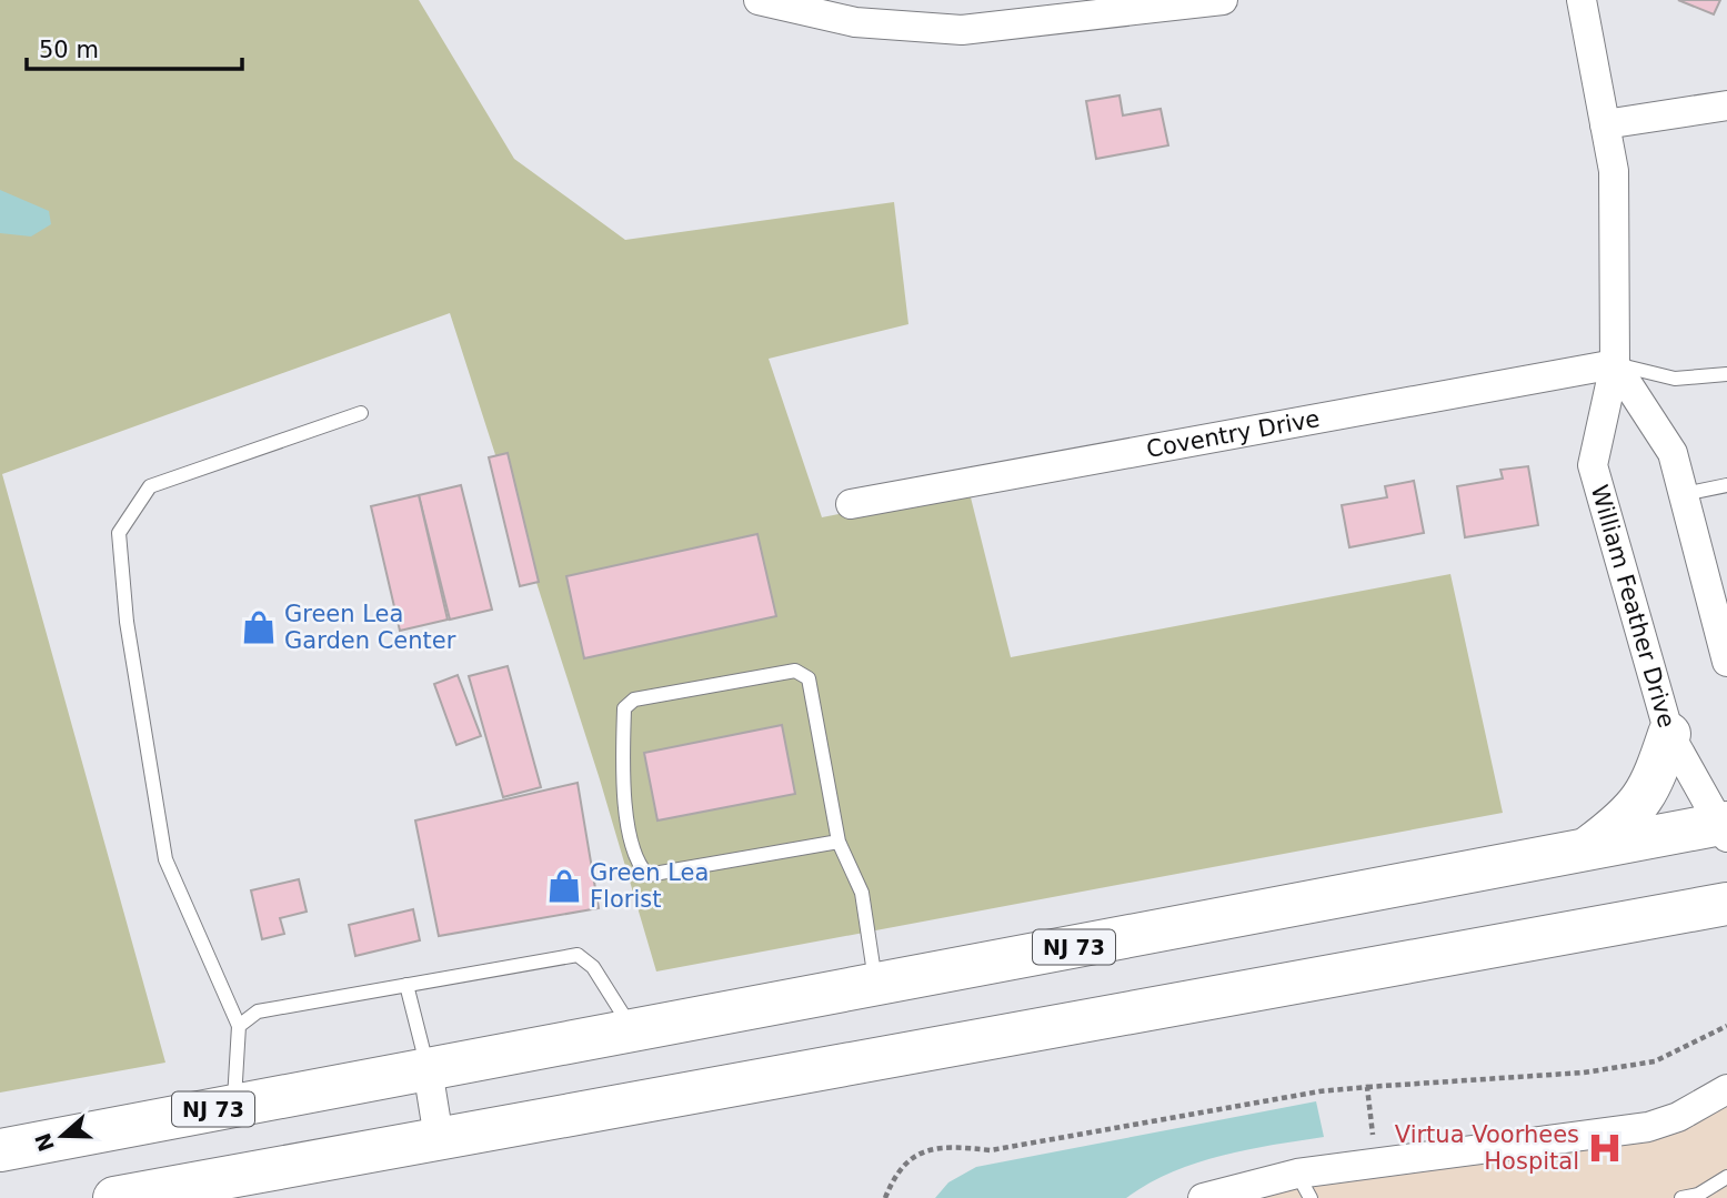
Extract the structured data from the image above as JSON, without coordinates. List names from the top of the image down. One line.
{"streets":{"highway":["NJ 73"],"street":["Coventry Drive","William Feather Drive"]},"crossings":[["Coventry Drive","William Feather Drive"],["William Feather Drive","NJ 73"]],"places":{"shop":["Green Lea Garden Center","Green Lea Florist"],"hospital":["Virtua Voorhees Hospital"]},"scale_bar":"50 m","north":"left"}
